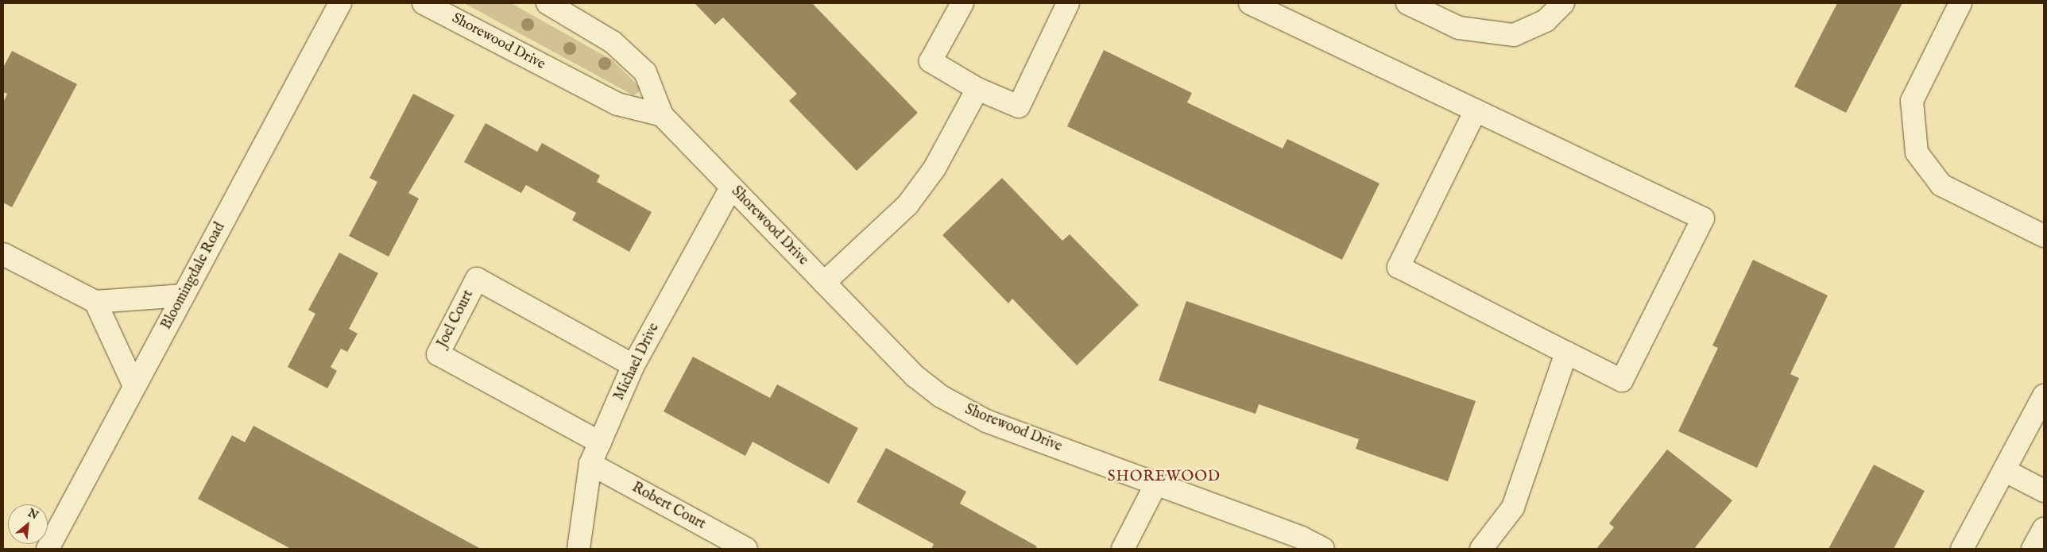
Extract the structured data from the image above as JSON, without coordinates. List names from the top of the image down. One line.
{"streets":{"street":["Shorewood Drive","Bloomingdale Road","Joel Court","Michael Drive","Robert Court"]},"crossings":[["Shorewood Drive","Michael Drive"],["Joel Court","Michael Drive"],["Michael Drive","Robert Court"]],"districts":["SHOREWOOD"],"north":"top right"}
